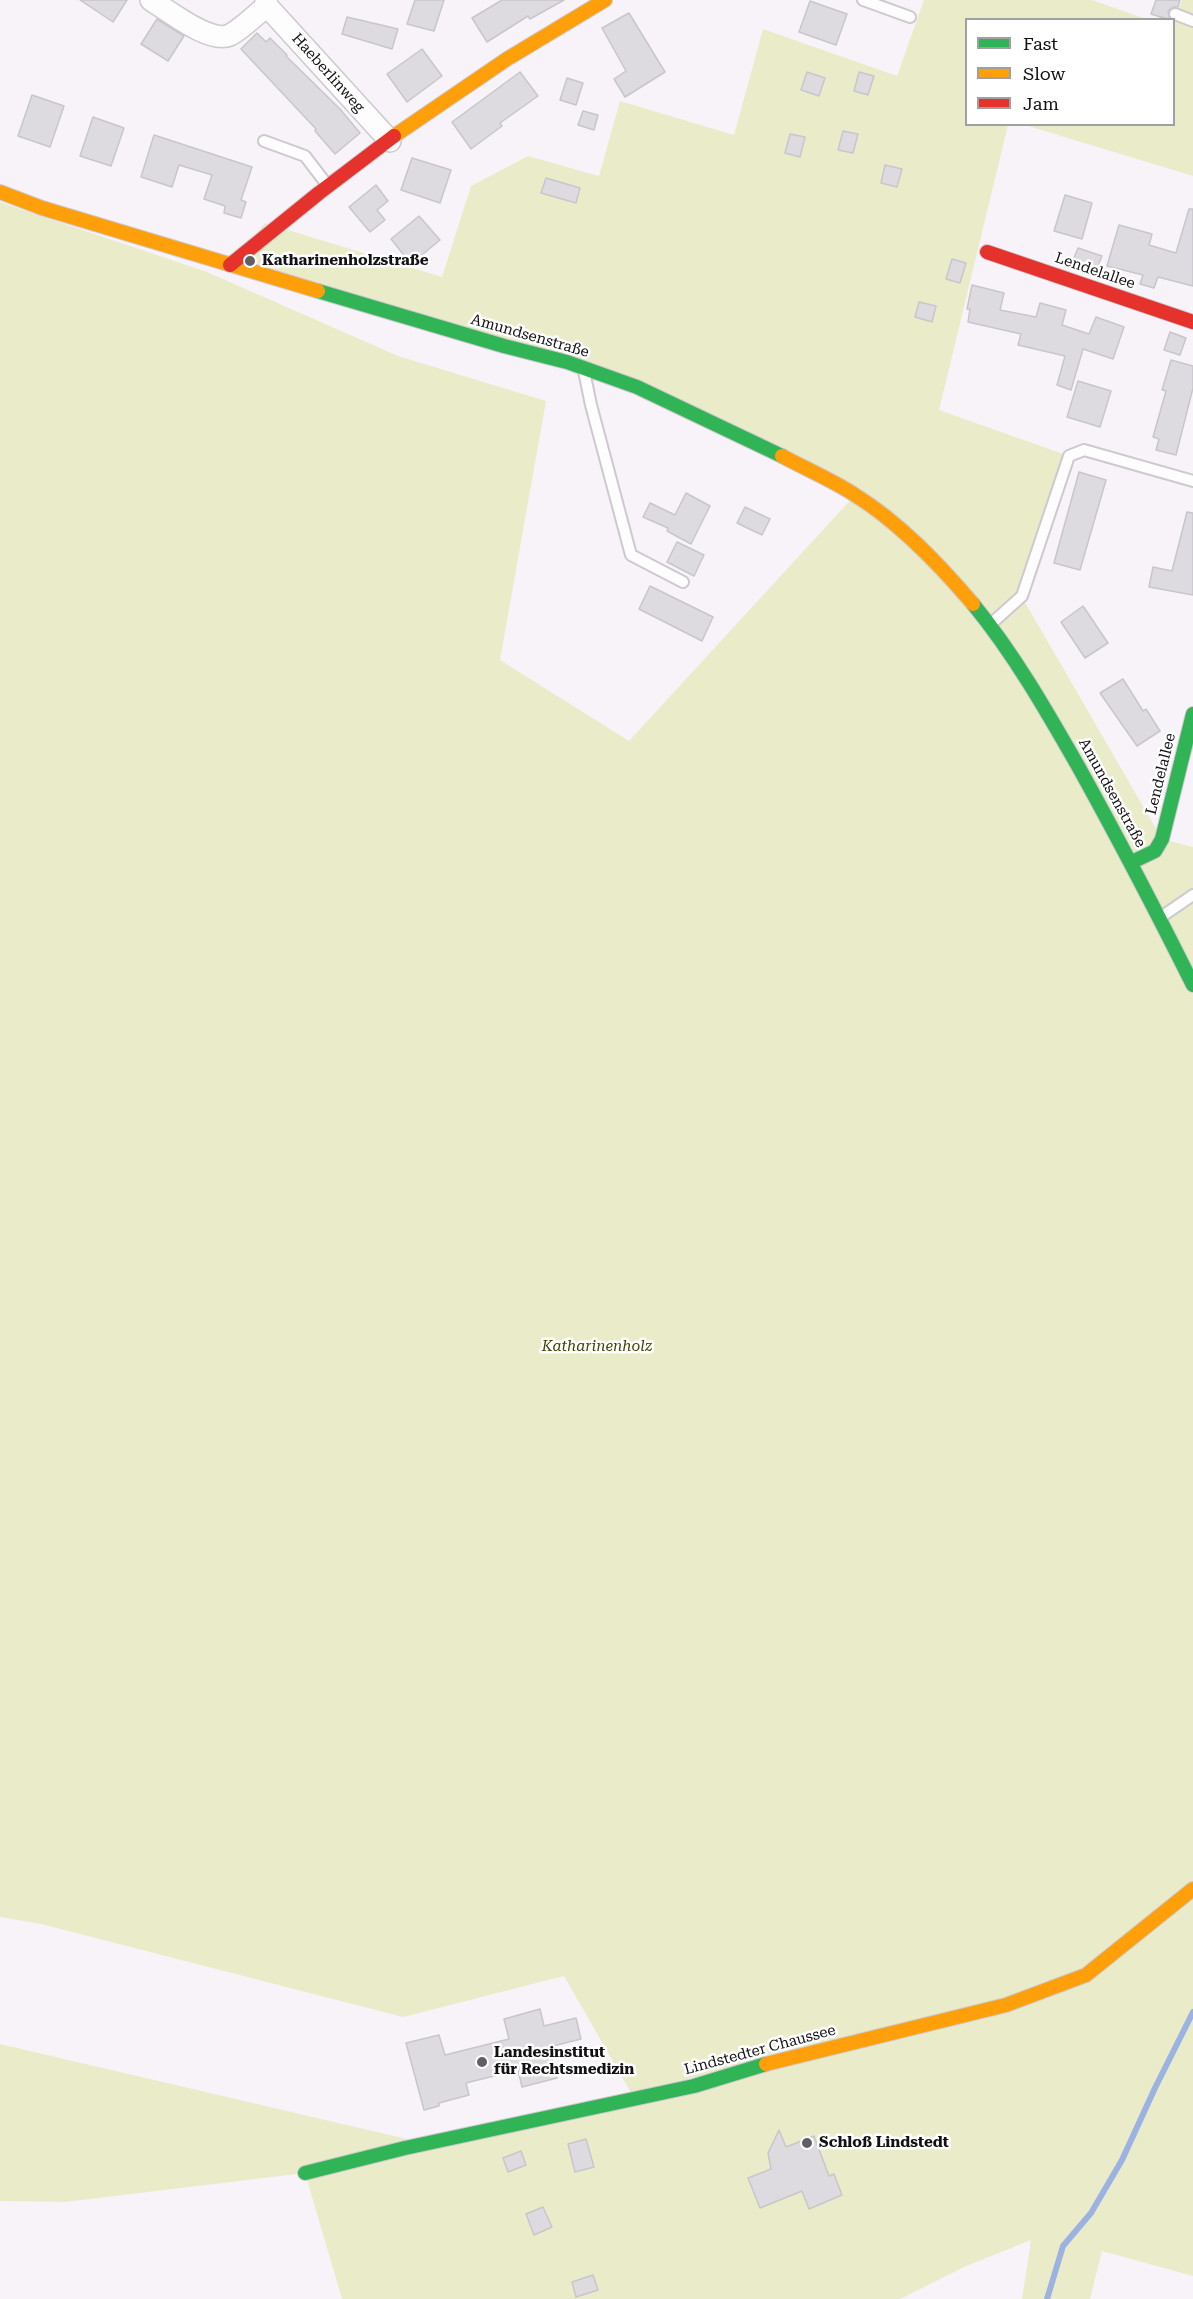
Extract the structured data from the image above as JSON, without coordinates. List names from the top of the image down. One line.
{"streets":{"street":["Haeberlinweg","Lendelallee","Amundsenstraße","Lindstedter Chaussee"]},"crossings":[["Lendelallee","Amundsenstraße"]],"parks":["Katharinenholz"],"places":["Katharinenholzstraße","Landesinstitut für Rechtsmedizin","Schloß Lindstedt"],"legend":["Fast","Slow","Jam"]}
